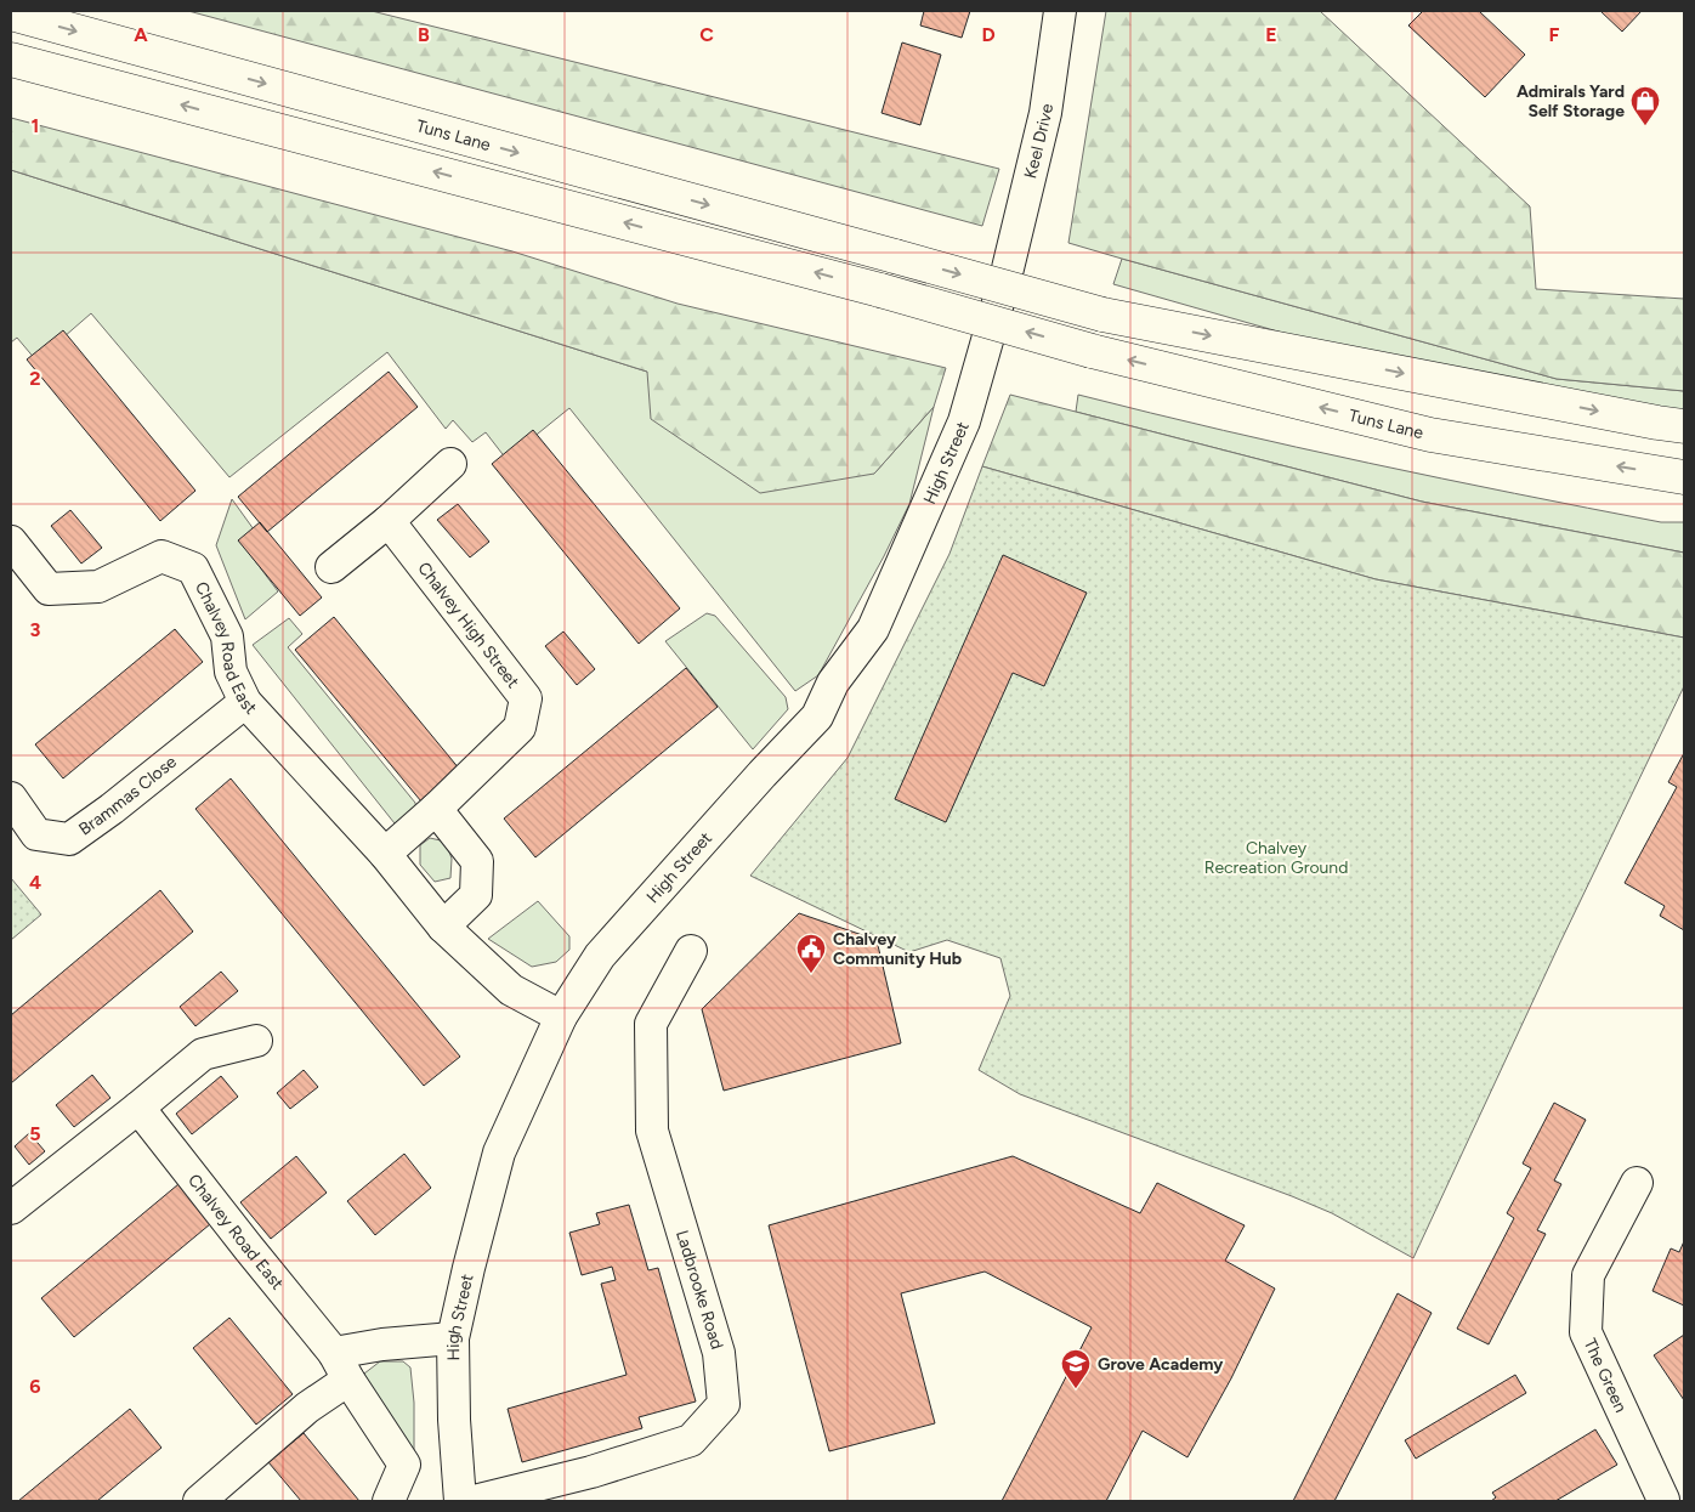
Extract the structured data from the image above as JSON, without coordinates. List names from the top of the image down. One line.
{"streets":{"main road":["Tuns Lane"],"street":["Keel Drive","High Street","Chalvey High Street","Chalvey Road East","Brammas Close","Ladbrooke Road","The Green"]},"crossings":[["Keel Drive","High Street"],["High Street","Chalvey Road East"],["Chalvey Road East","Brammas Close"]],"parks":["Chalvey Recreation Ground"],"places":{"shop":["Admirals Yard Self Storage"],"public building":["Chalvey Community Hub"],"school or university":["Grove Academy"]},"grid":{"columns":["A","B","C","D","E","F"],"rows":["1","2","3","4","5","6"]}}
